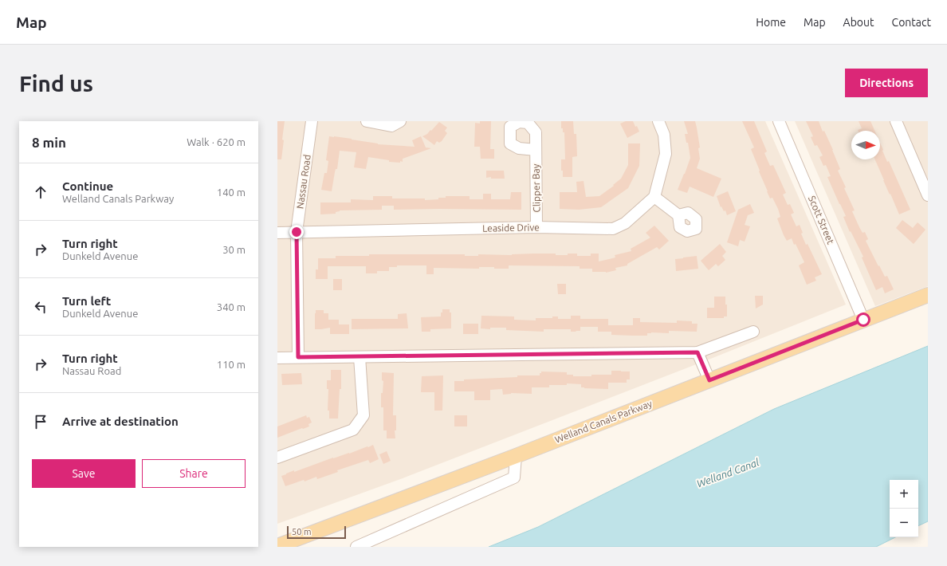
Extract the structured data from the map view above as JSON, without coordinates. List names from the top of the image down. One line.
{"streets":{"main road":["Welland Canals Parkway"],"street":["Nassau Road","Clipper Bay","Scott Street","Leaside Drive"]},"crossings":[["Nassau Road","Leaside Drive"],["Clipper Bay","Leaside Drive"],["Scott Street","Welland Canals Parkway"]],"water":["Welland Canal"],"scale_bar":"50 m","north":"right","page":{"header":"Map","nav":["Home","Map","About","Contact"],"buttons":["Directions",["Save","Share"]],"title":"Find us","heading":["8 min","Walk · 620 m"],"list":[["Continue","Welland Canals Parkway","140 m"],["Turn right","Dunkeld Avenue","30 m"],["Turn left","Dunkeld Avenue","340 m"],["Turn right","Nassau Road","110 m"],"Arrive at destination"],"map_buttons":["+","−"],"scale":"50 m"}}
